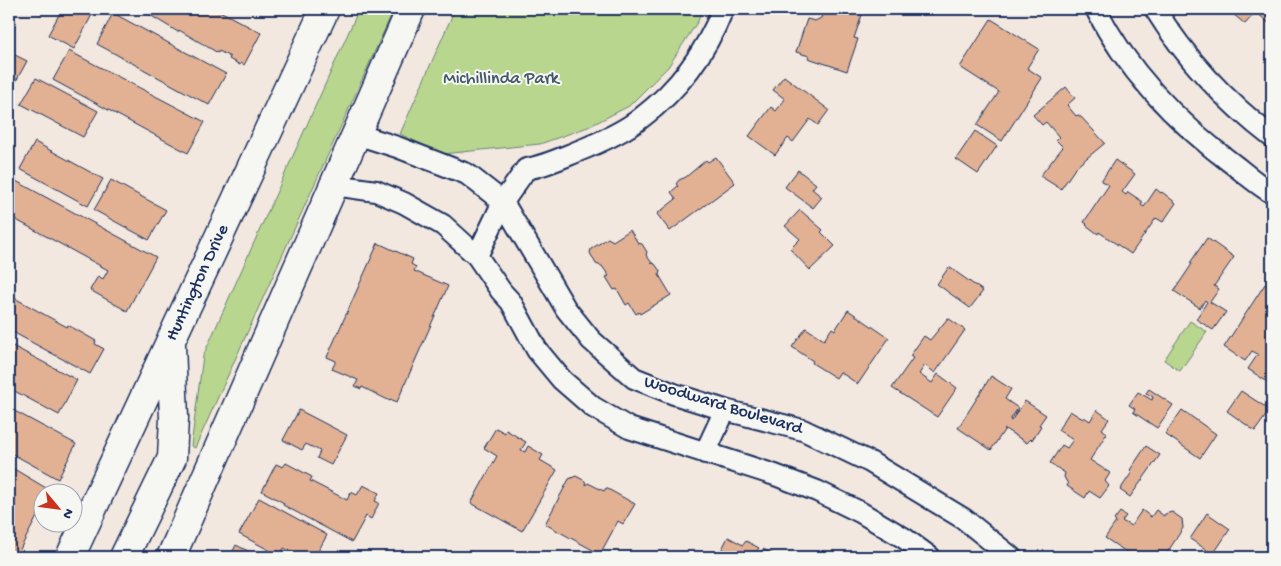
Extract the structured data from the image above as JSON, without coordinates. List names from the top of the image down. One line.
{"streets":{"main road":["Huntington Drive"],"street":["Woodward Boulevard"]},"parks":["Michillinda Park"],"north":"bottom right"}
